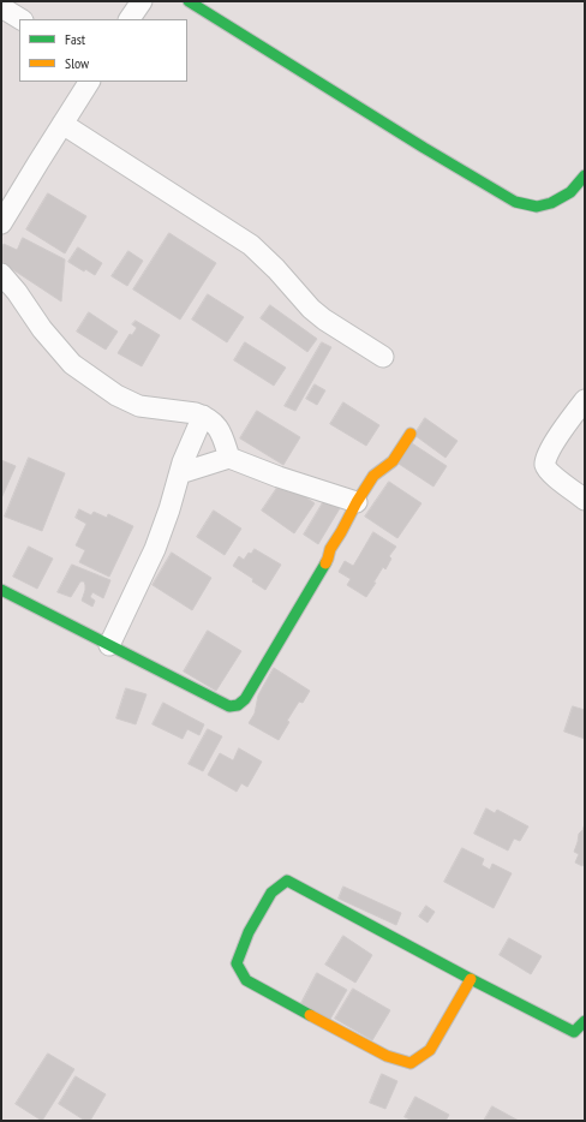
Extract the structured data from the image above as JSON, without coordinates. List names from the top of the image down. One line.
{"legend":["Fast","Slow"]}
